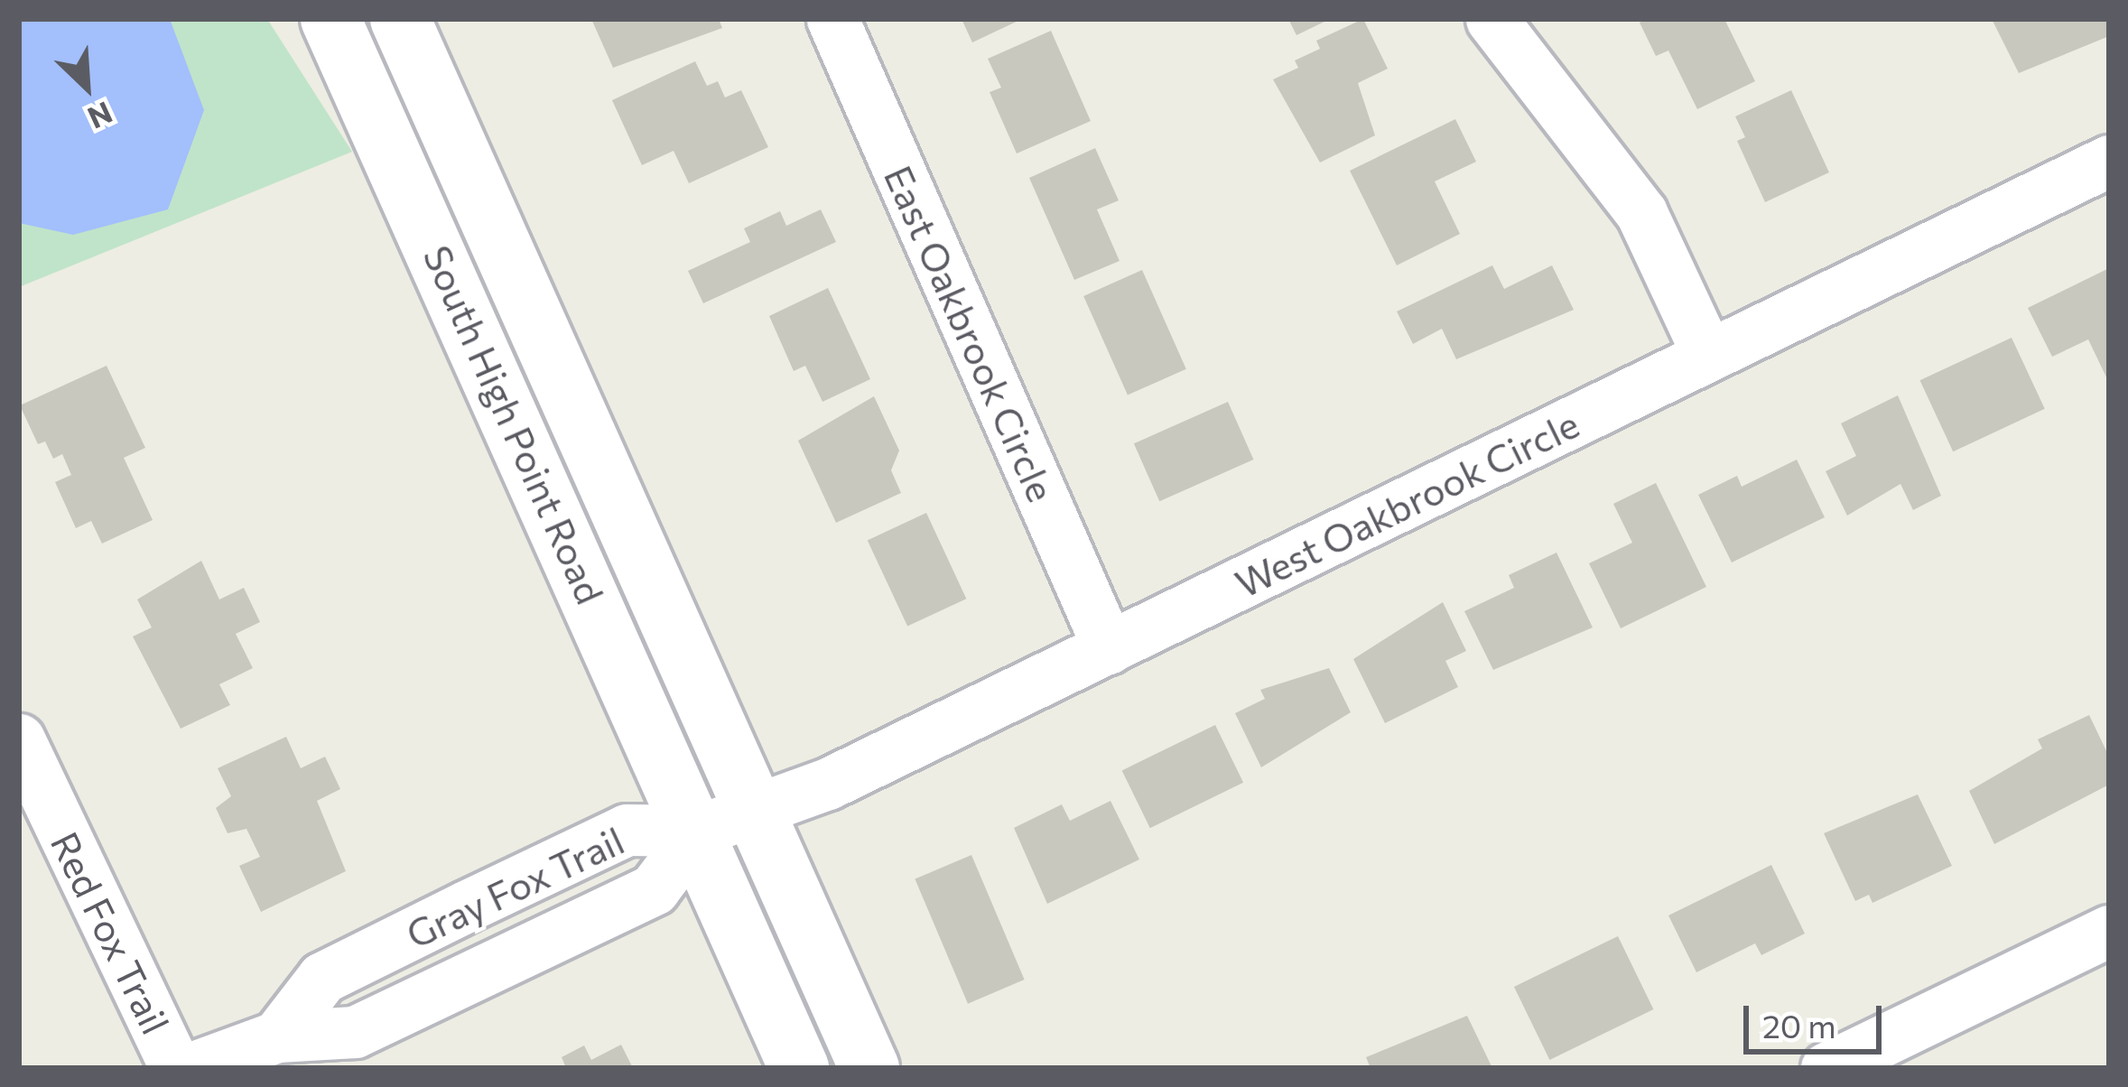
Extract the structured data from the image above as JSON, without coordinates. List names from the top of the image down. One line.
{"streets":{"street":["East Oakbrook Circle","South High Point Road","West Oakbrook Circle","Gray Fox Trail","Red Fox Trail"]},"crossings":[["East Oakbrook Circle","West Oakbrook Circle"],["South High Point Road","West Oakbrook Circle"],["South High Point Road","Gray Fox Trail"],["West Oakbrook Circle","Gray Fox Trail"]],"scale_bar":"20 m","north":"bottom right"}
